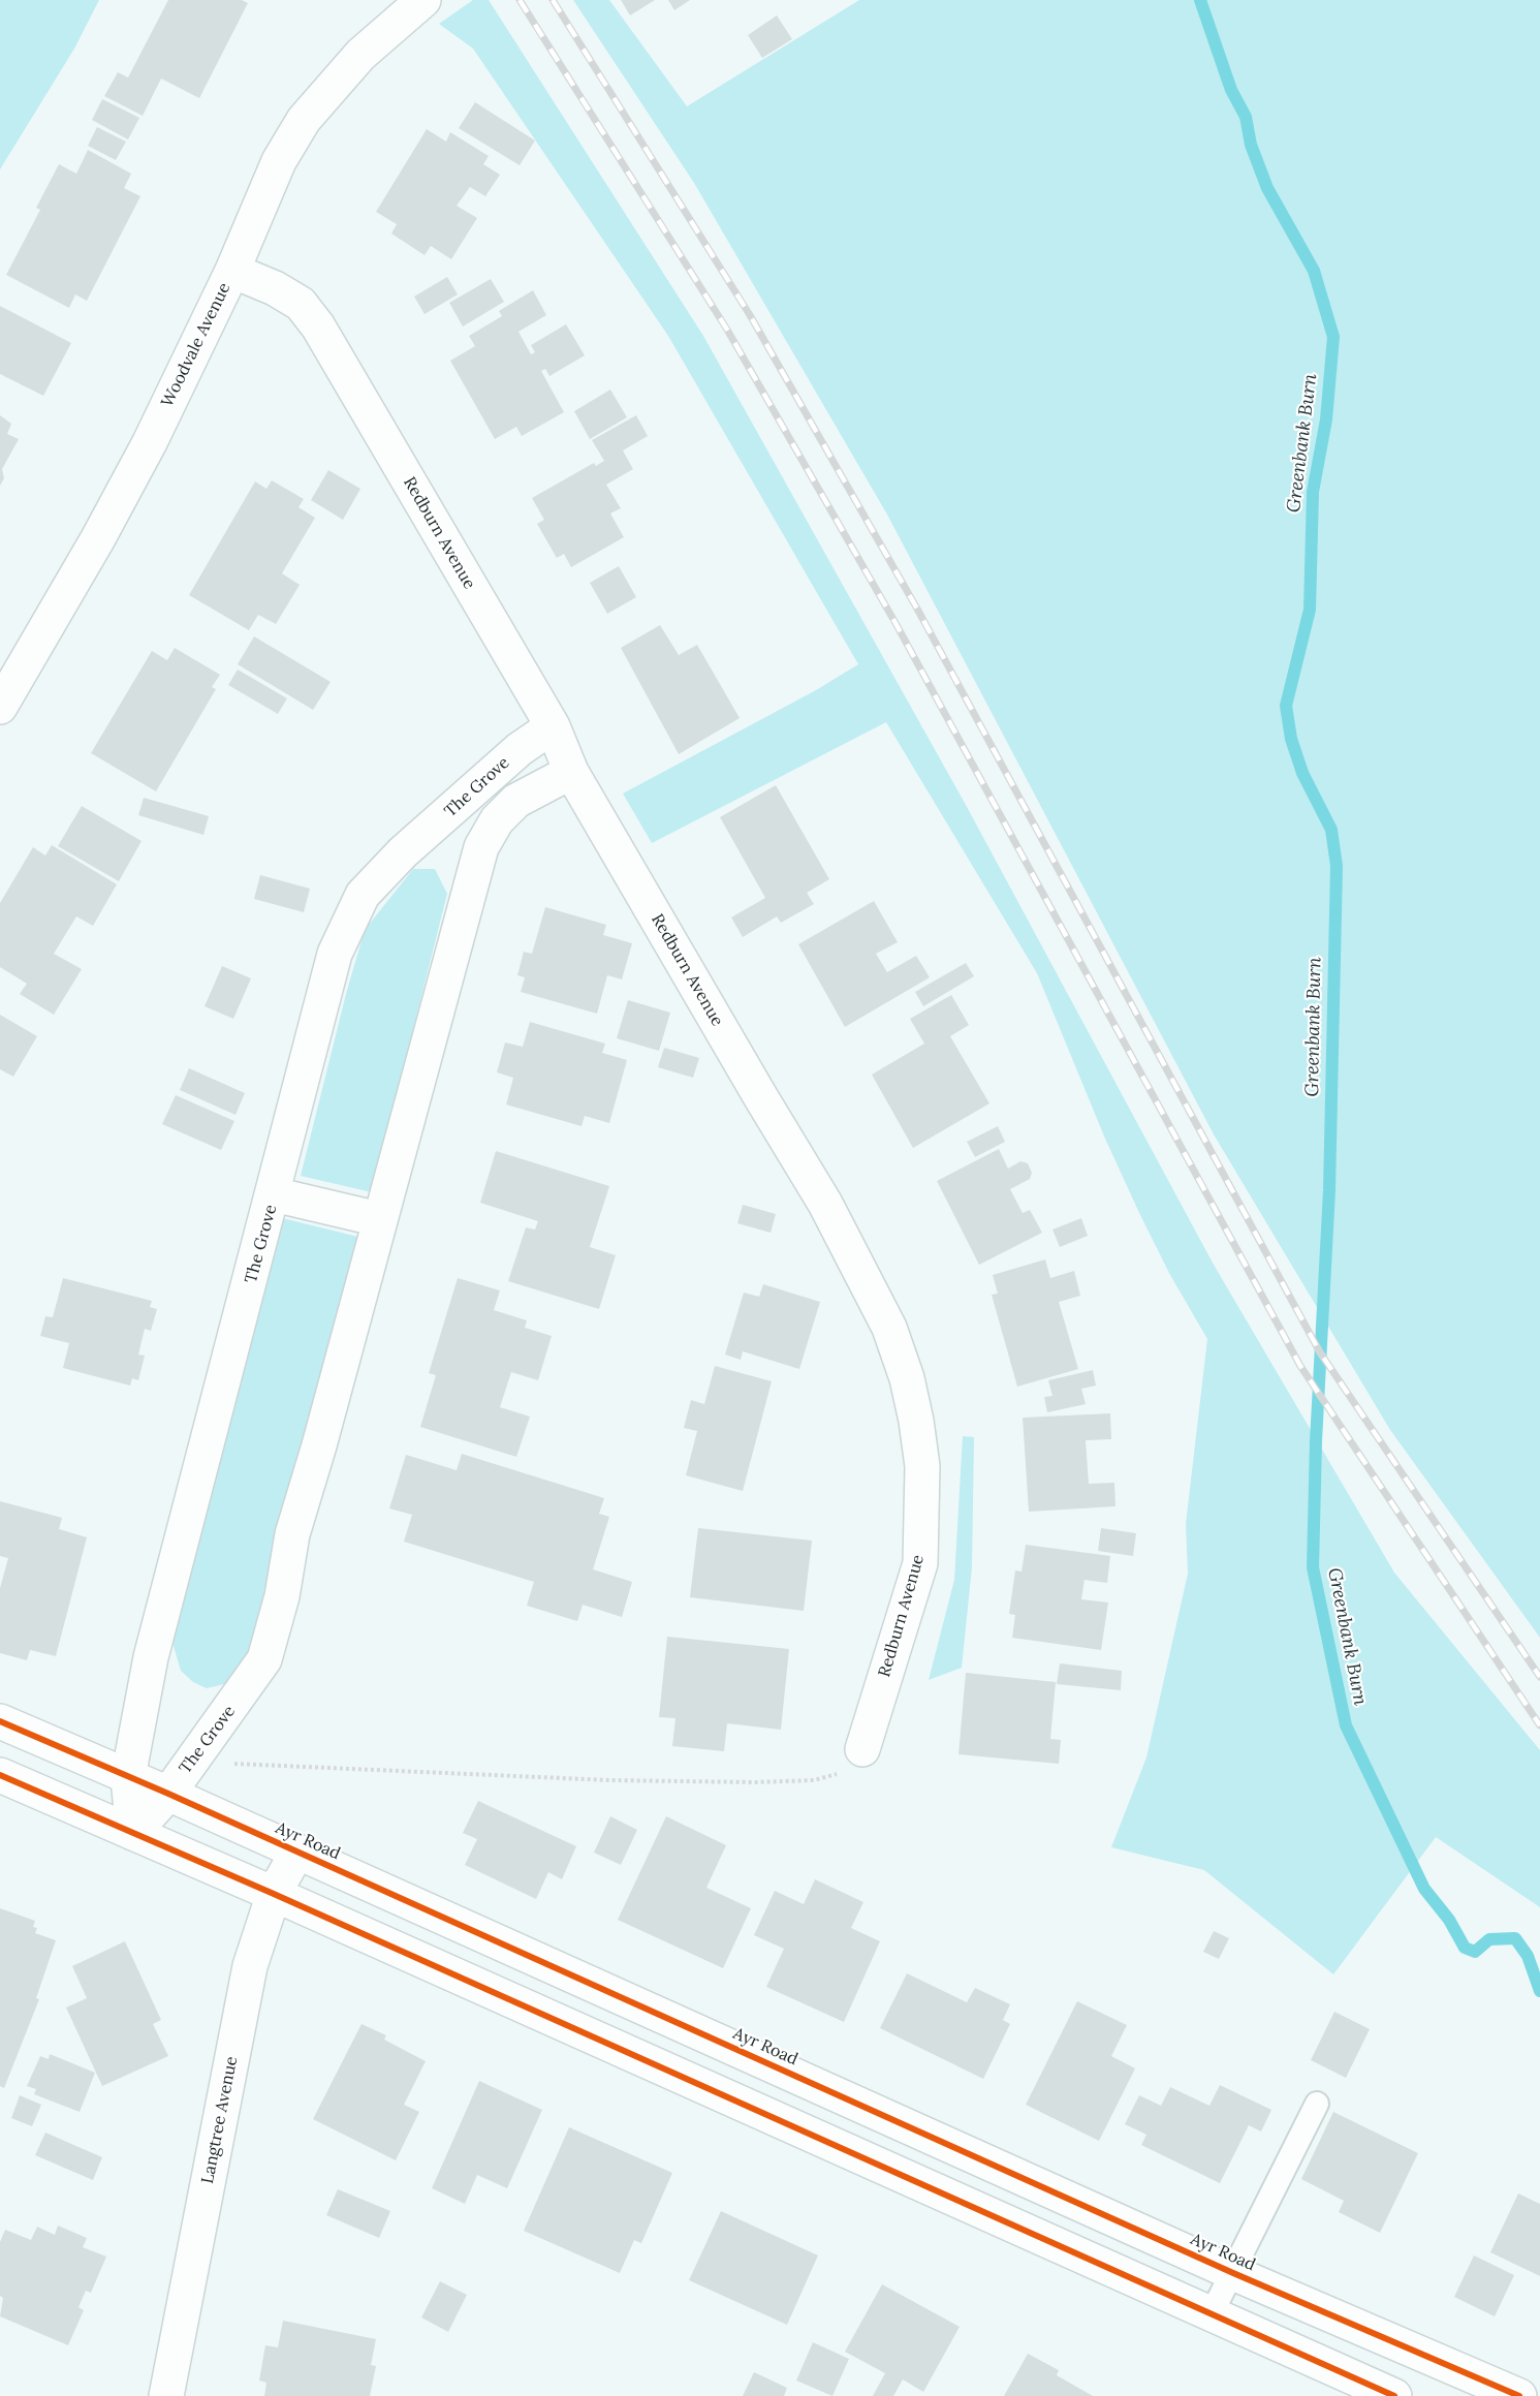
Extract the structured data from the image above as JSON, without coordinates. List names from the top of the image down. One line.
{"streets":{"street":["Woodvale Avenue","Redburn Avenue","The Grove","Ayr Road","Langtree Avenue"]},"crossings":[["Woodvale Avenue","Redburn Avenue"],["Redburn Avenue","The Grove"],["The Grove","Ayr Road"],["Ayr Road","Langtree Avenue"]],"water":["Greenbank Burn"]}
